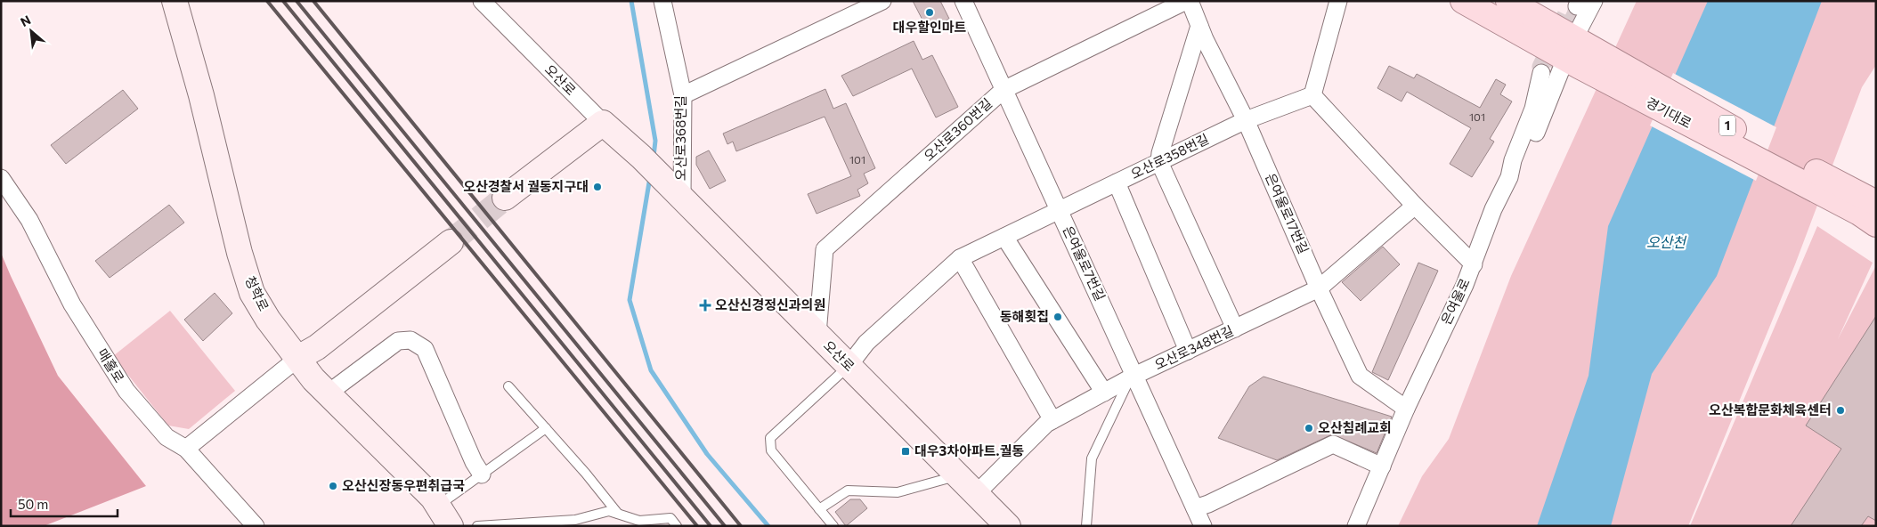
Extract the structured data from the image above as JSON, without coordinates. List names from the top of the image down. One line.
{"streets":{"main road":["경기대로","1"],"street":["오산로","오산로360번길","오산로368번길","오산로358번길","은여울로17번길","은여울로7번길","청학로","은여울로","오산로348번길","매홀로"]},"crossings":[["오산로","오산로360번길"],["오산로","오산로368번길"],["오산로","오산로358번길"],["오산로","오산로348번길"],["오산로360번길","은여울로7번길"],["오산로358번길","은여울로17번길"],["오산로358번길","은여울로7번길"],["은여울로17번길","은여울로"],["은여울로17번길","오산로348번길"],["은여울로7번길","오산로348번길"]],"water":["오산천"],"places":{"other":["대우할인마트","오산경찰서 궐동지구대","동해횟집","오산복합문화체육센터","오산침례교회","오산신장동우편취급국"],"health":["오산신경정신과의원"],"transit":["대우3차아파트.궐동"]},"house_numbers":["101","101"],"scale_bar":"50 m","north":"top left"}
